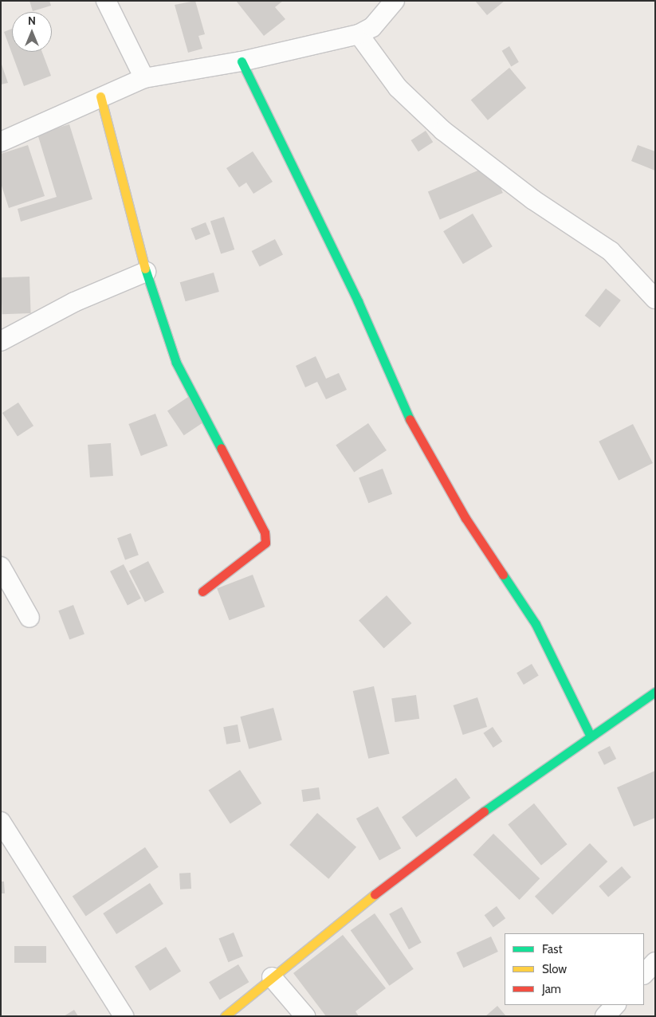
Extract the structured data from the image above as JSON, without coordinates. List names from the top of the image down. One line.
{"legend":["Fast","Slow","Jam"],"north":"top"}
